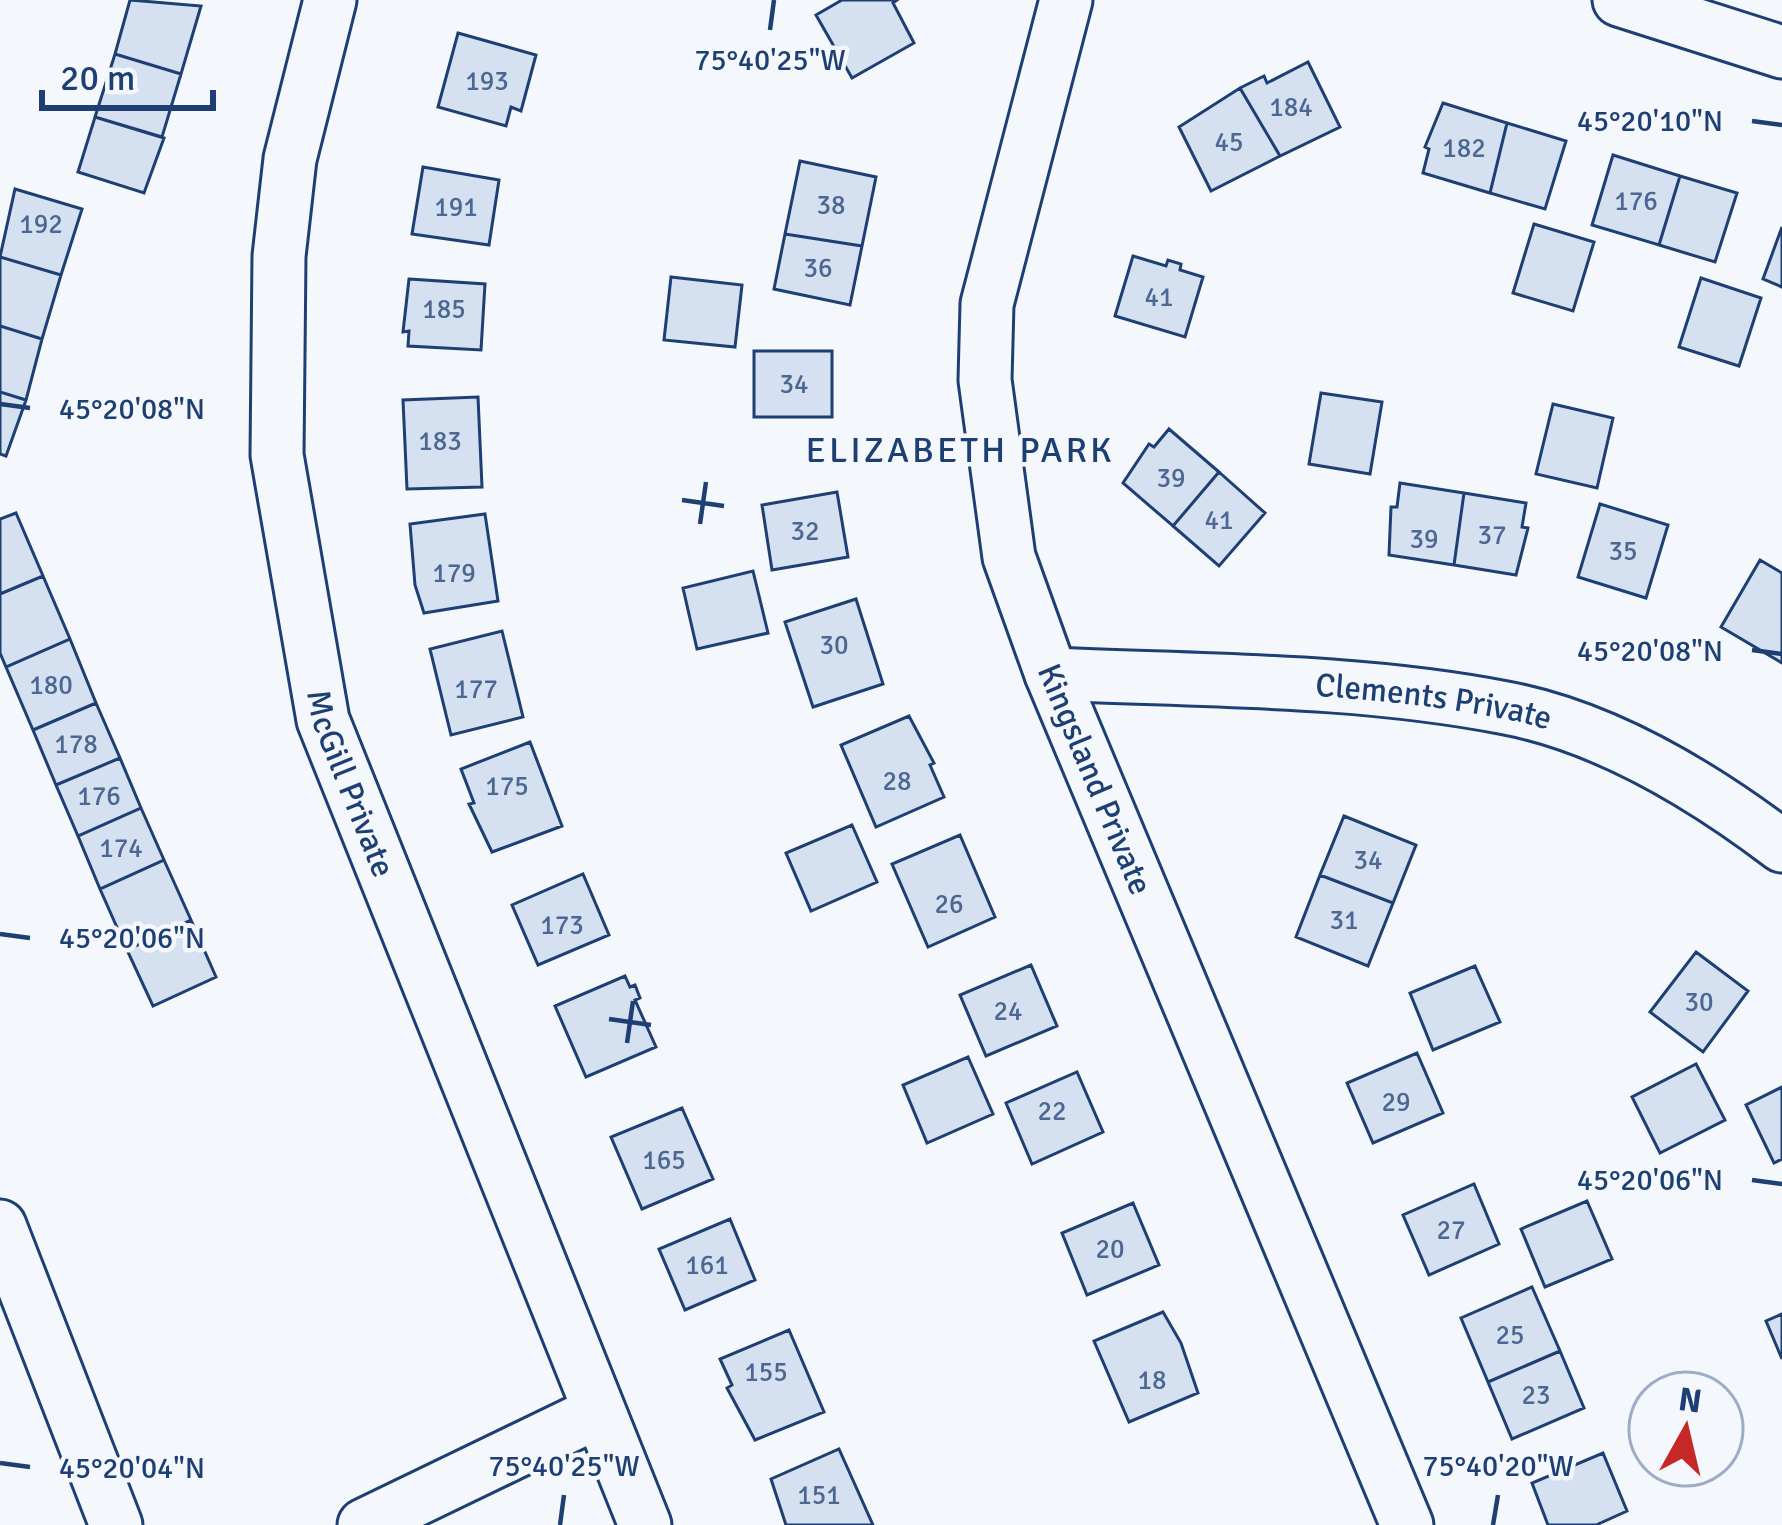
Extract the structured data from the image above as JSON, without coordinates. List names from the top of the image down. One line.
{"streets":{"street":["Clements Private","Kingsland Private","McGill Private"]},"crossings":[["Clements Private","Kingsland Private"]],"districts":["ELIZABETH PARK"],"house_numbers":["193","184","45","182","176","38","191","192","36","41","185","34","183","39","41","32","37","39","35","179","30","180","177","178","28","175","176","174","34","26","31","173","30","24","29","22","165","27","20","161","25","155","18","23","151"],"scale_bar":"20 m","north":"top","coordinates":["75°40'25\"W","45°20'10\"N","45°20'08\"N","45°20'06\"N","75°40'20\"W","45°20'04\"N"]}
